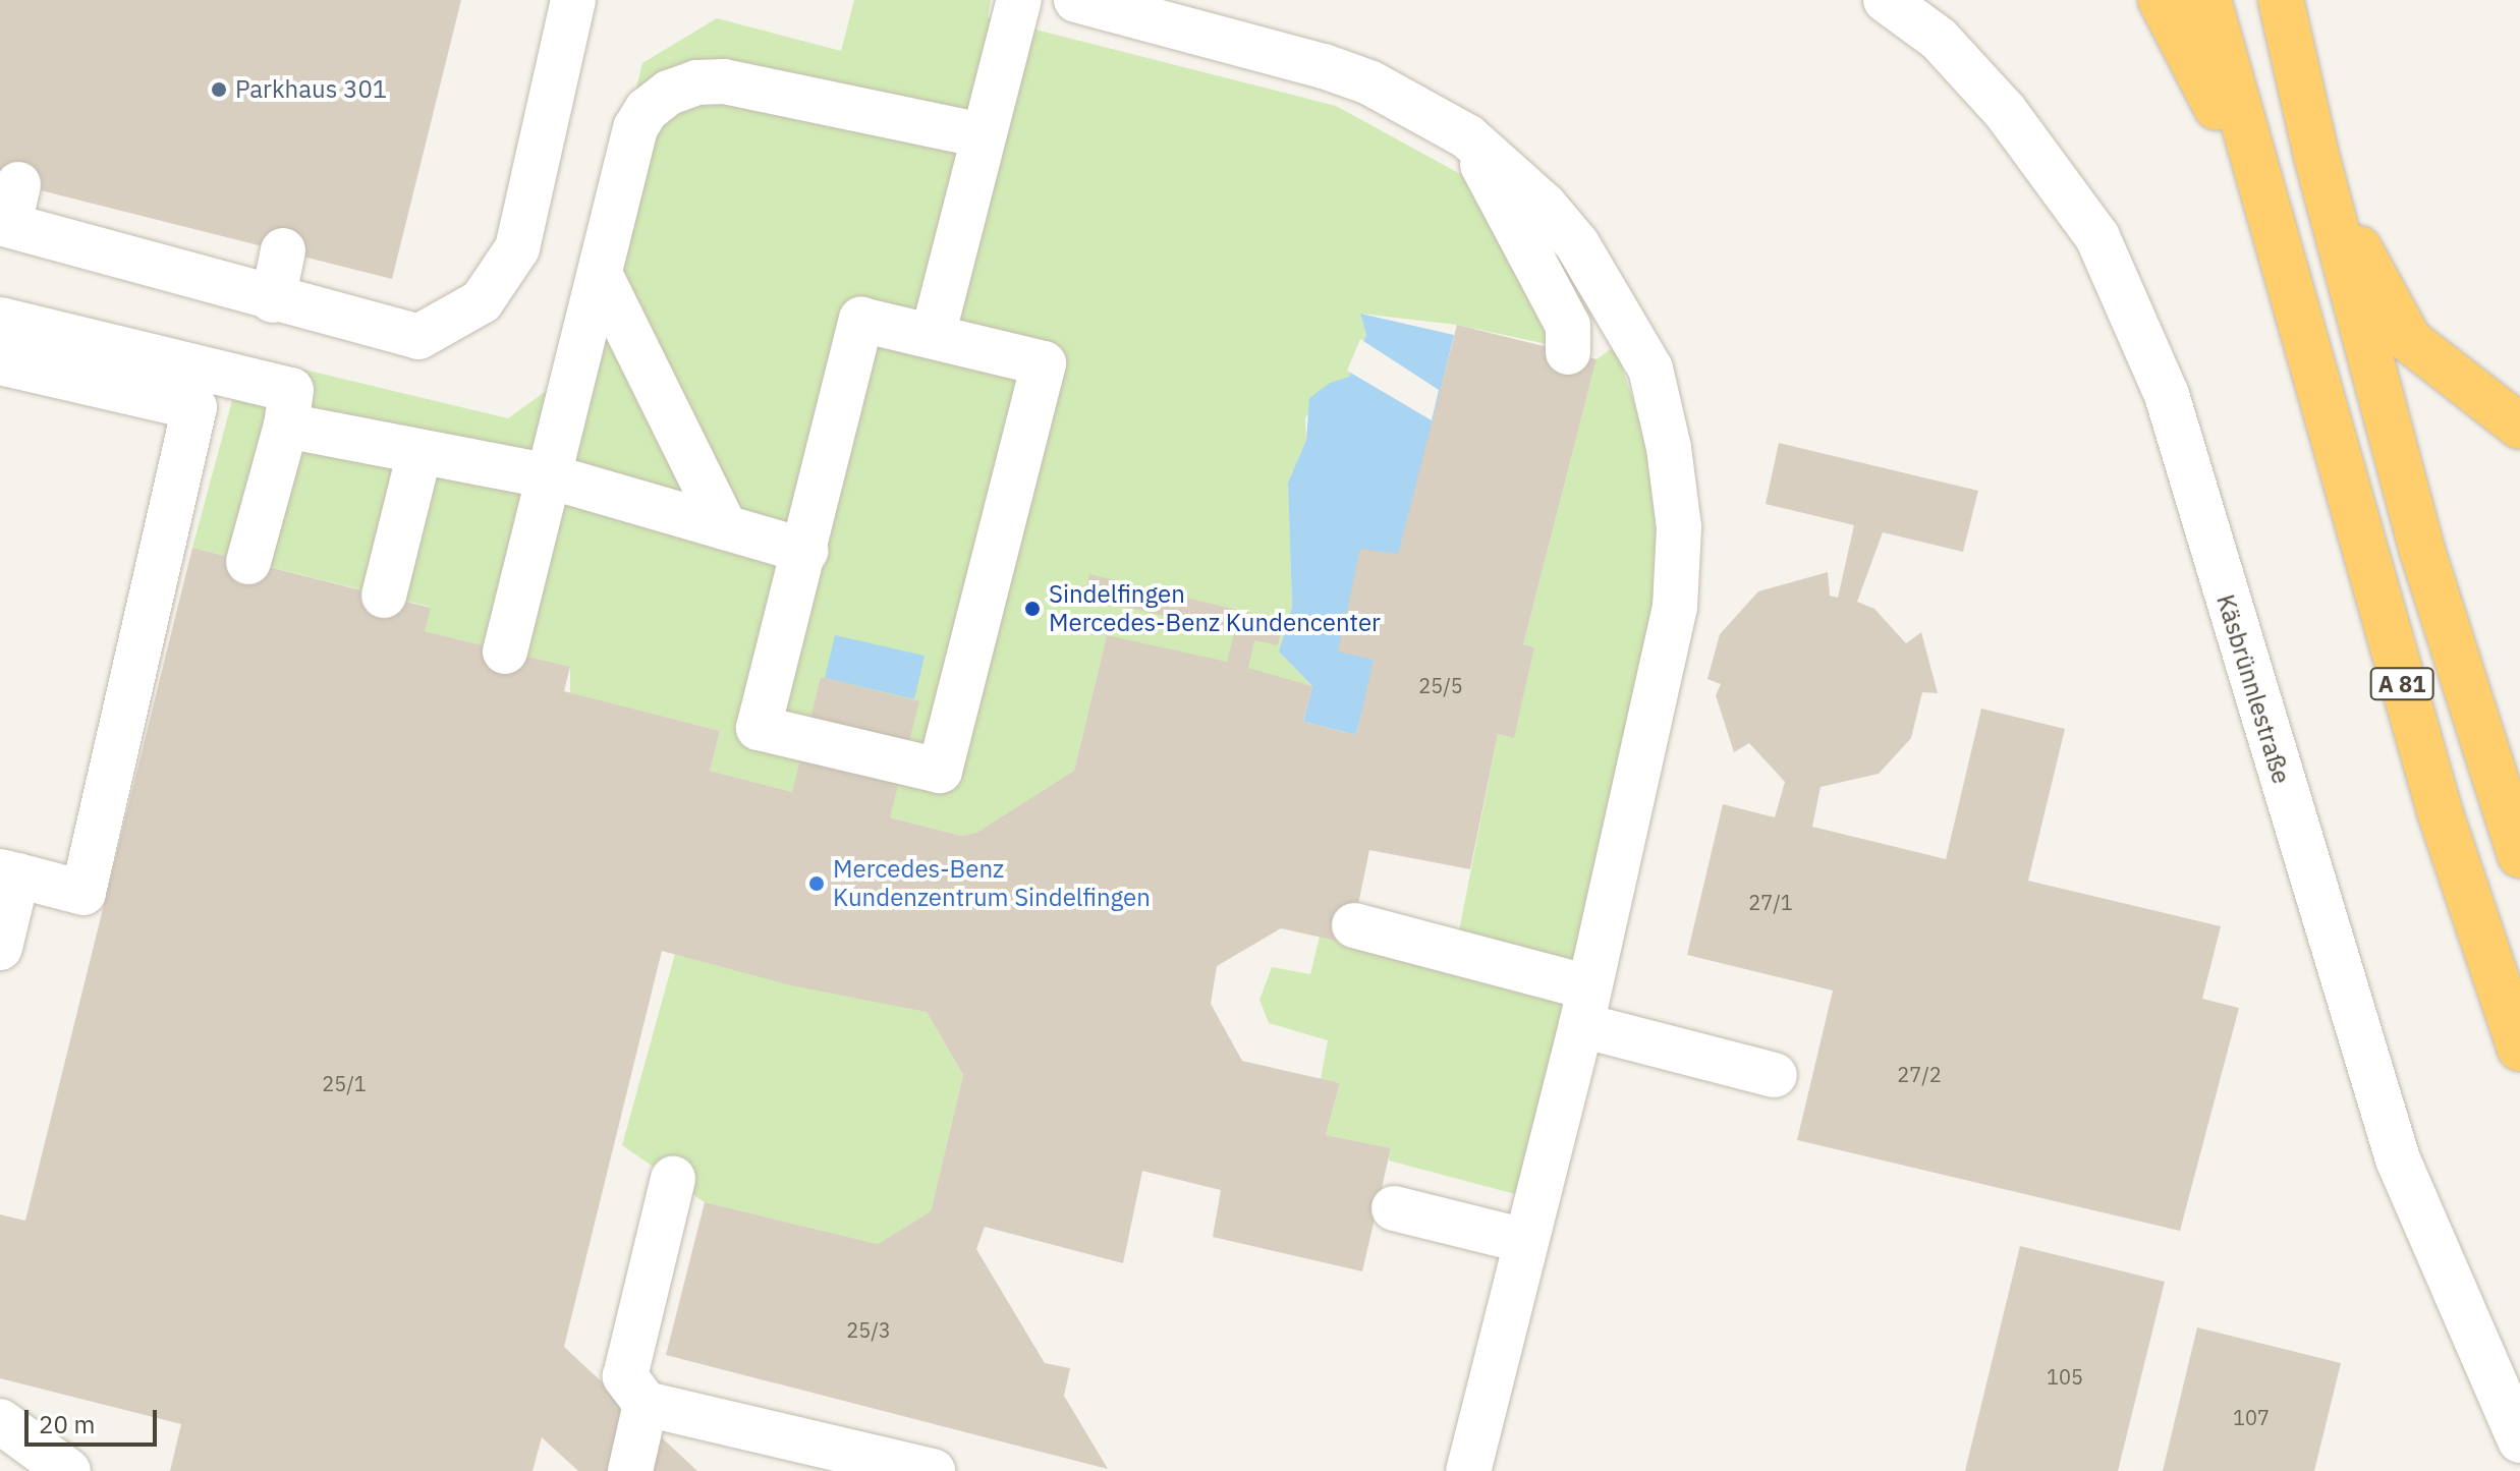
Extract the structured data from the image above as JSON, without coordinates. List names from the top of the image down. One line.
{"streets":{"highway":["A 81"],"street":["Käsbrünnlestraße"]},"places":["Parkhaus 301","Sindelfingen Mercedes-Benz Kundencenter","Mercedes-Benz Kundenzentrum Sindelfingen"],"house_numbers":["25/5","27/1","27/2","25/1","25/3","105","107"],"scale_bar":"20 m"}
